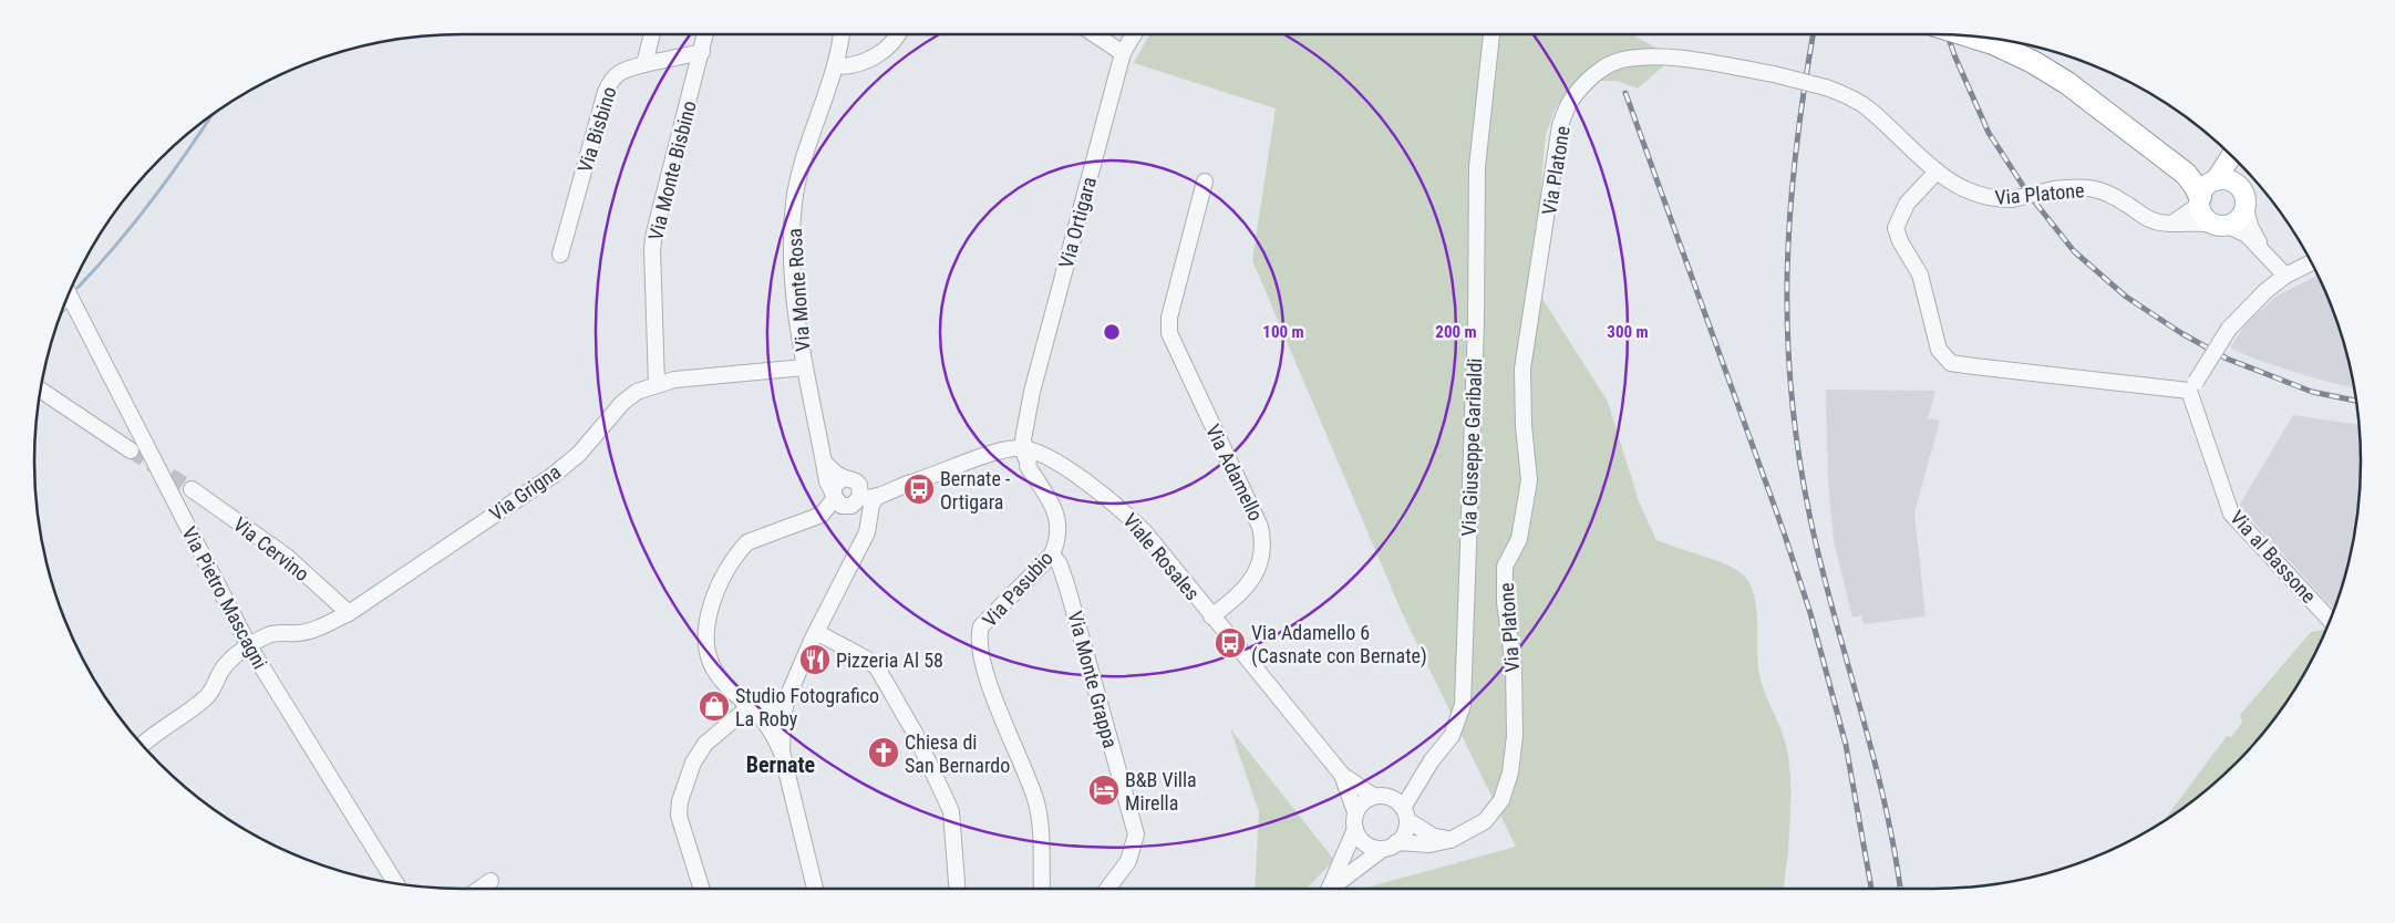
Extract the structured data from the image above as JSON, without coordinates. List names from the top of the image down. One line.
{"streets":{"street":["Via Bisbino","Via Monte Bisbino","Via Platone","Via Ortigara","Via Monte Rosa","Via Giuseppe Garibaldi","Via Adamello","Via Grigna","Via Cervino","Viale Rosales","Via al Bassone","Via Pasubio","Via Pietro Mascagni","Via Monte Grappa"]},"crossings":[["Via Bisbino","Via Monte Bisbino"],["Via Monte Bisbino","Via Grigna"],["Via Ortigara","Viale Rosales"],["Via Ortigara","Via Pasubio"],["Via Monte Rosa","Via Grigna"],["Via Adamello","Viale Rosales"],["Via Grigna","Via Cervino"],["Via Grigna","Via Pietro Mascagni"],["Viale Rosales","Via Pasubio"],["Via Pasubio","Via Monte Grappa"]],"districts":["Bernate"],"places":{"bus stop":["Bernate - Ortigara","Via Adamello 6 (Casnate con Bernate)"],"restaurant":["Pizzeria Al 58"],"shop":["Studio Fotografico La Roby"],"church":["Chiesa di San Bernardo"],"hotel":["B&B Villa Mirella"]},"rings":["100 m","200 m","300 m"]}
